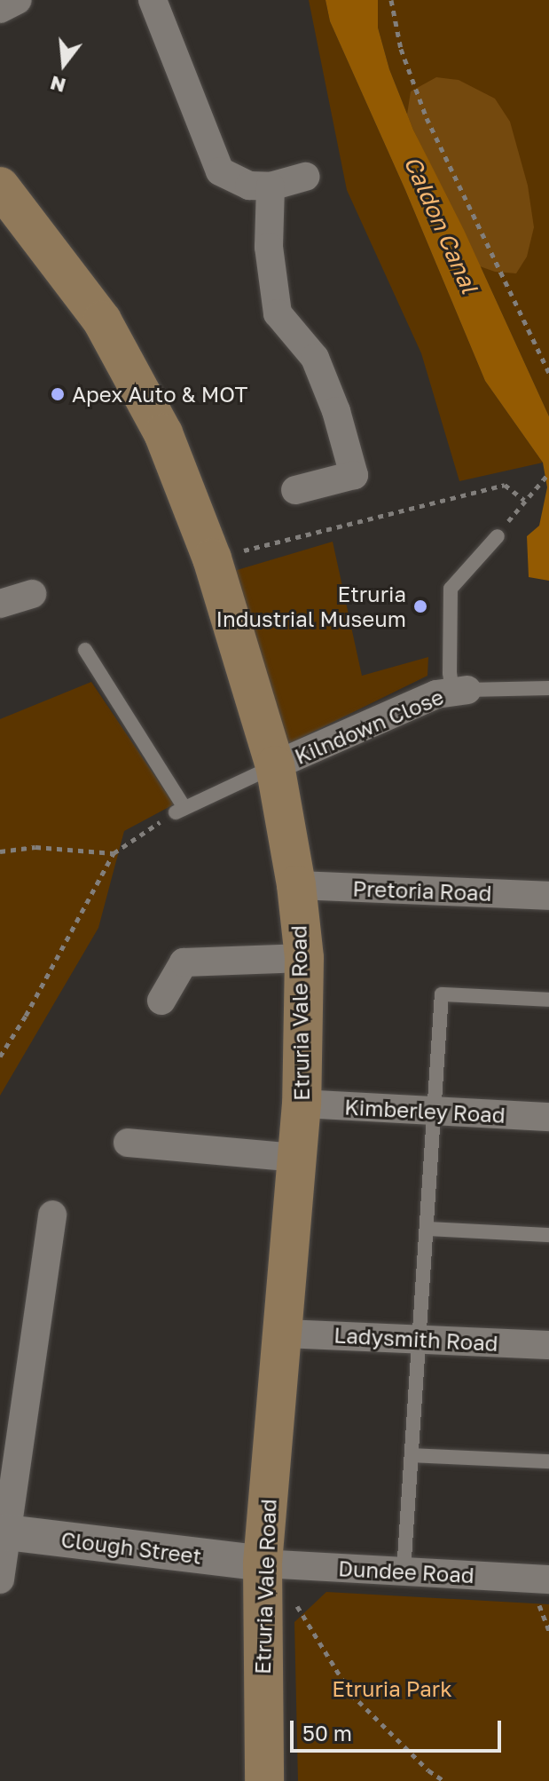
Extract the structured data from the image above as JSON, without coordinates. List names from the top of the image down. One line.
{"streets":{"main road":["Etruria Vale Road"],"street":["Kilndown Close","Pretoria Road","Kimberley Road","Ladysmith Road","Clough Street","Dundee Road"]},"crossings":[["Kilndown Close","Etruria Vale Road"],["Pretoria Road","Etruria Vale Road"],["Etruria Vale Road","Kimberley Road"],["Etruria Vale Road","Ladysmith Road"],["Etruria Vale Road","Clough Street"],["Etruria Vale Road","Dundee Road"],["Clough Street","Dundee Road"]],"water":["Caldon Canal"],"parks":["Etruria Park"],"places":["Apex Auto & MOT","Etruria Industrial Museum"],"scale_bar":"50 m","north":"bottom"}
